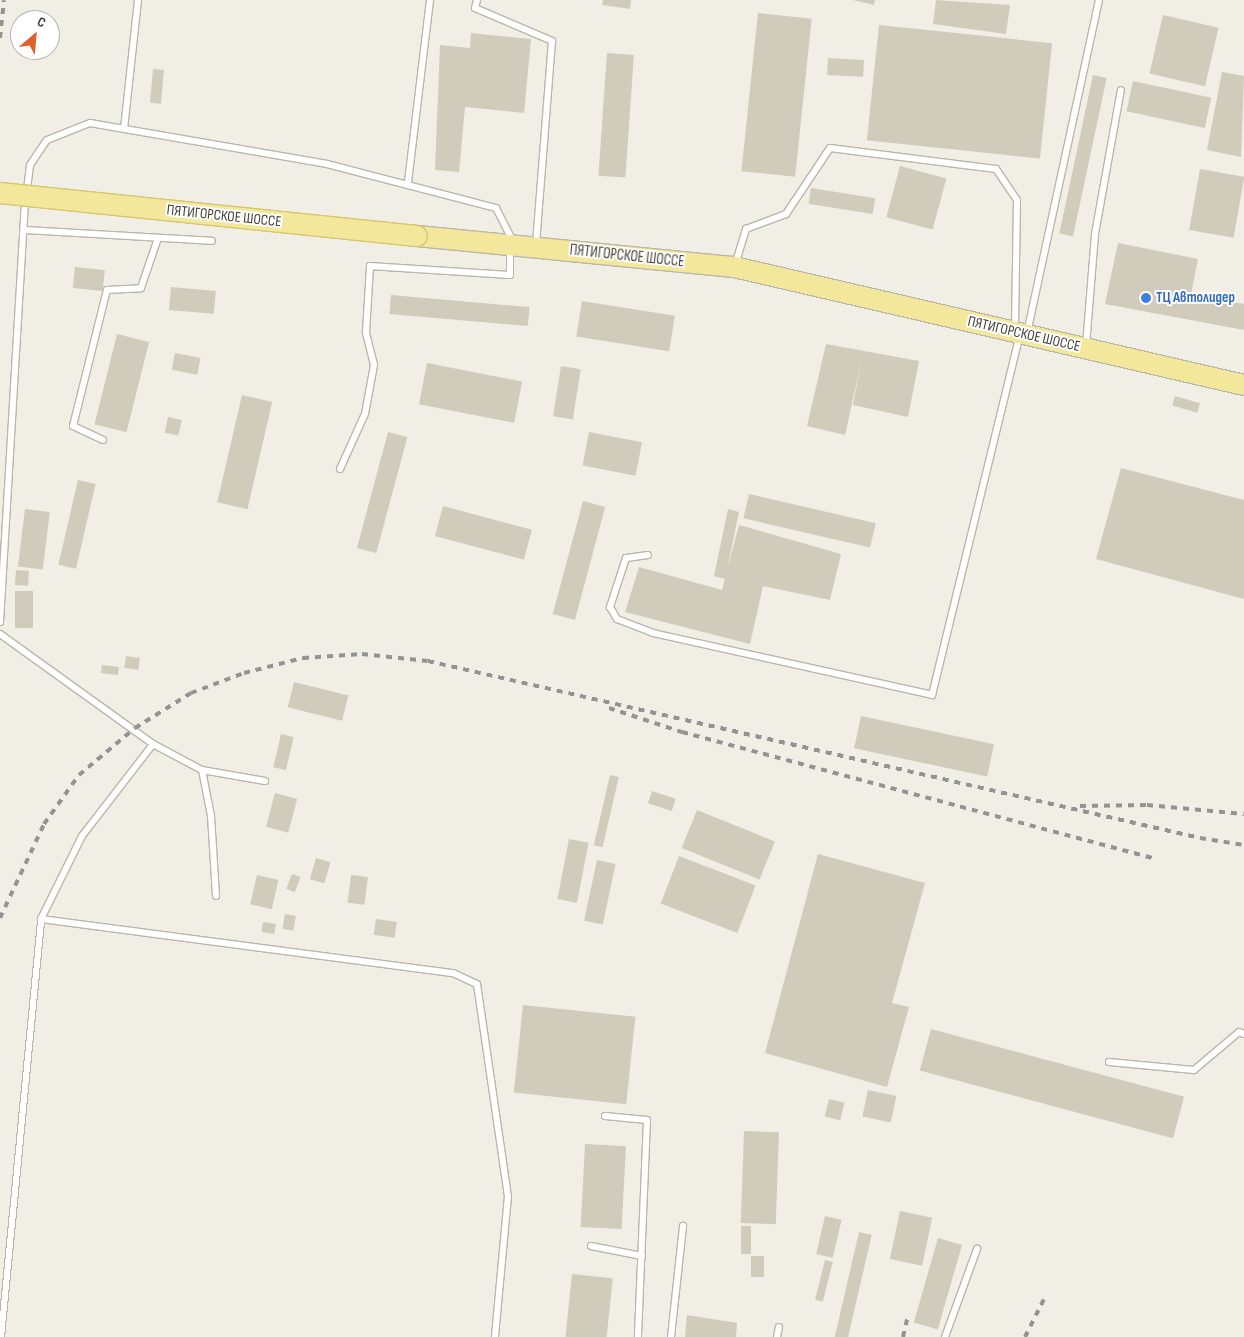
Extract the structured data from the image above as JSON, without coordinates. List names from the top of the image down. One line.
{"streets":{"main road":["ПЯТИГОРСКОЕ ШОССЕ"]},"places":["ТЦ Автолидер"],"north":"top right"}
